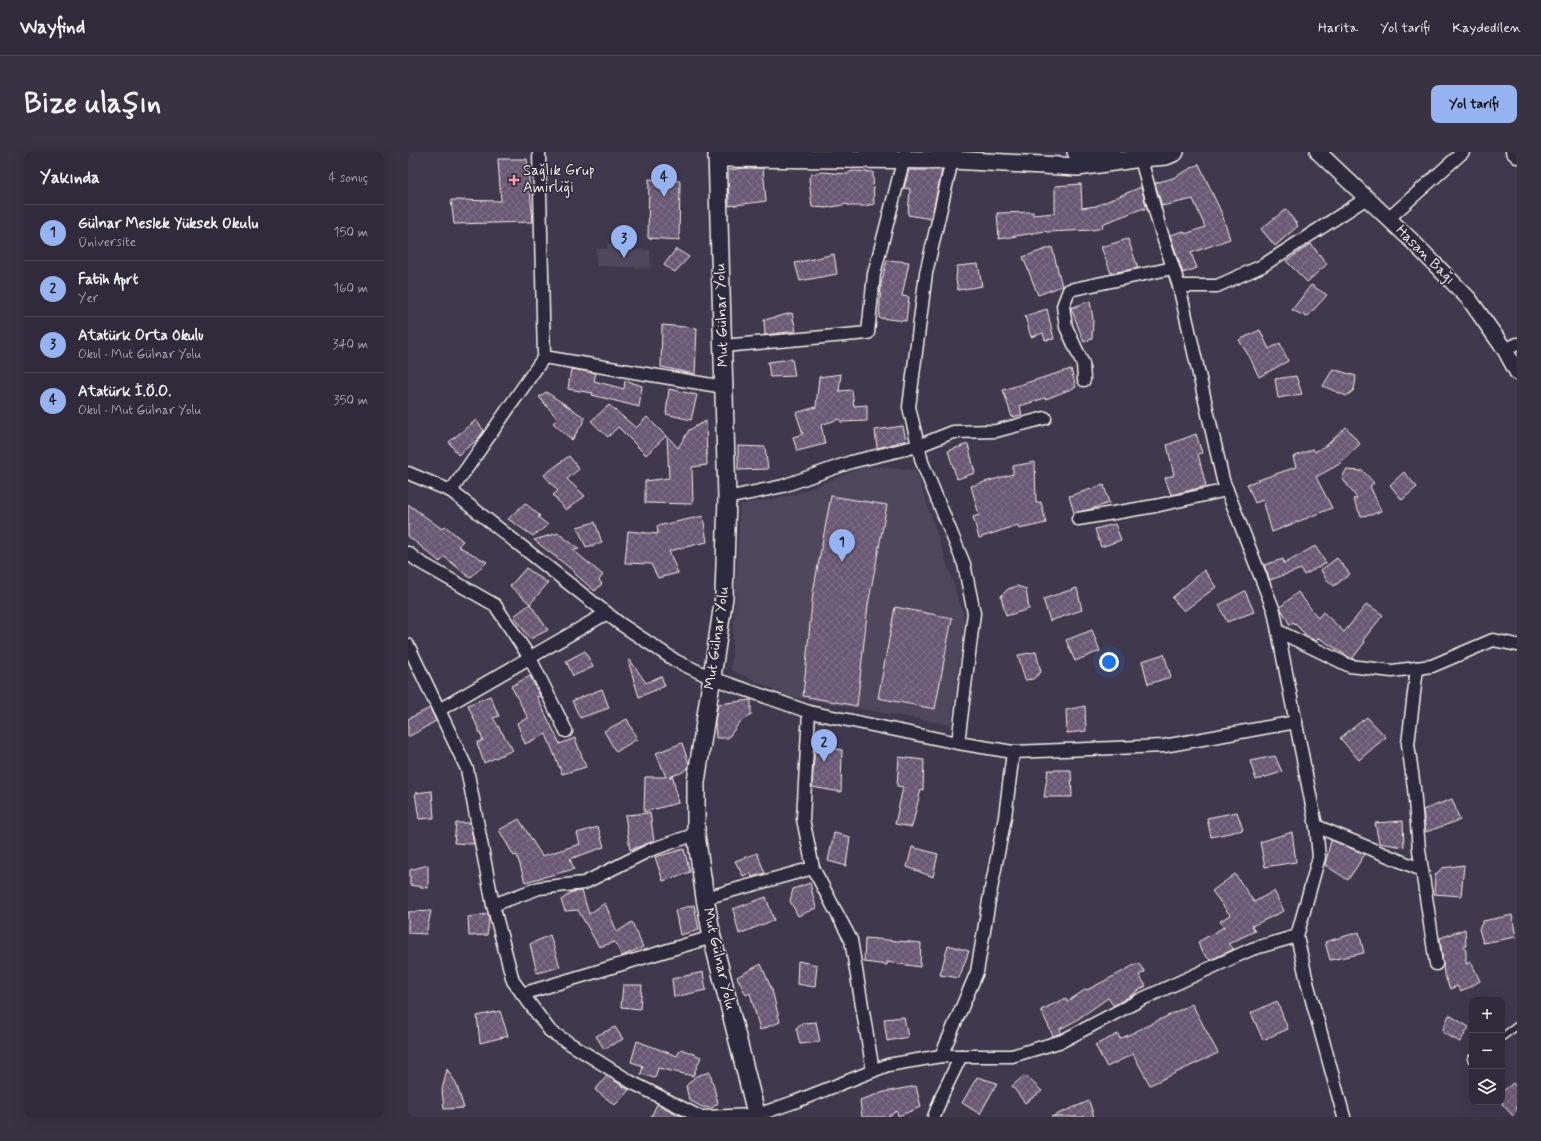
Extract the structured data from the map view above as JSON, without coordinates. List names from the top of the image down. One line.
{"streets":{"main road":["Mut Gülnar Yolu"],"street":["Hasan Bağı"]},"places":{"health":["Sağlık Grup Amirliği"]},"page":{"header":"Wayfind","nav":["Harita","Yol tarifi","Kaydedilen"],"buttons":"Yol tarifi","title":"Bize ulaşın","heading":["Yakında","4 sonuç"],"pins":["4","3","1","2"],"list":[{"mark":"1","name":"Gülnar Meslek Yüksek Okulu","note":"Üniversite","value":"150 m"},{"mark":"2","name":"Fatih Aprt","note":"Yer","value":"160 m"},{"mark":"3","name":"Atatürk Orta Okulu","note":"Okul · Mut Gülnar Yolu","value":"340 m"},{"mark":"4","name":"Atatürk İ.Ö.O.","note":"Okul · Mut Gülnar Yolu","value":"350 m"}],"map_buttons":["+","−"]}}
